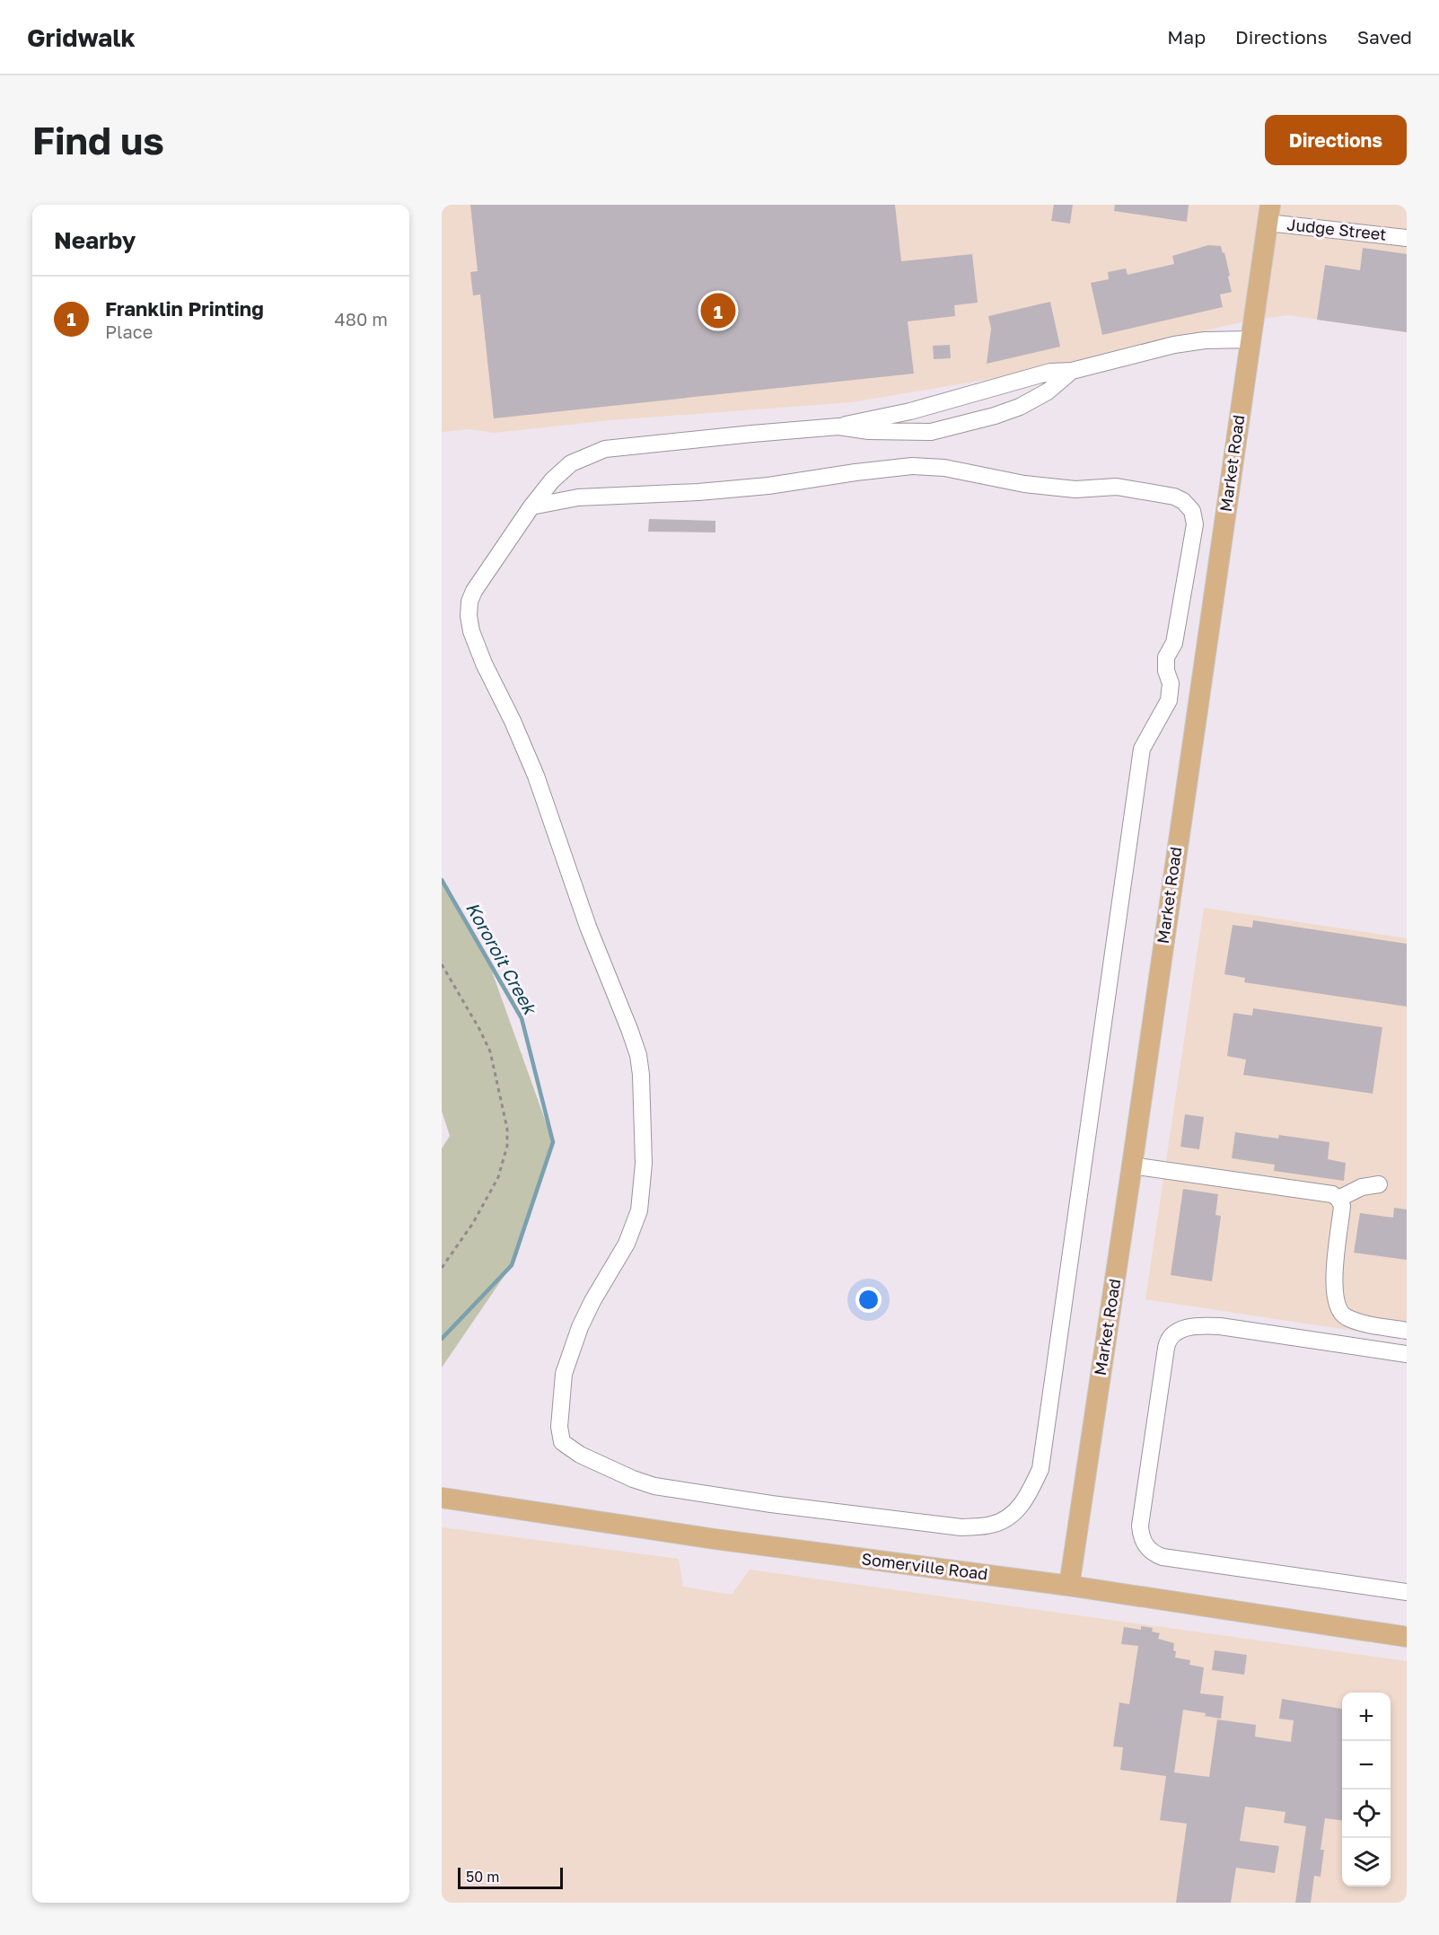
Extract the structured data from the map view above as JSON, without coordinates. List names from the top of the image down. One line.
{"streets":{"main road":["Market Road","Somerville Road"],"street":["Judge Street"]},"crossings":[["Judge Street","Market Road"],["Market Road","Somerville Road"]],"water":["Kororoit Creek"],"scale_bar":"50 m","page":{"header":"Gridwalk","nav":["Map","Directions","Saved"],"buttons":"Directions","title":"Find us","heading":"Nearby","list":[{"mark":"1","name":"Franklin Printing","note":"Place","value":"480 m"}],"pins":"1","map_buttons":["+","−"],"scale":"50 m"}}
